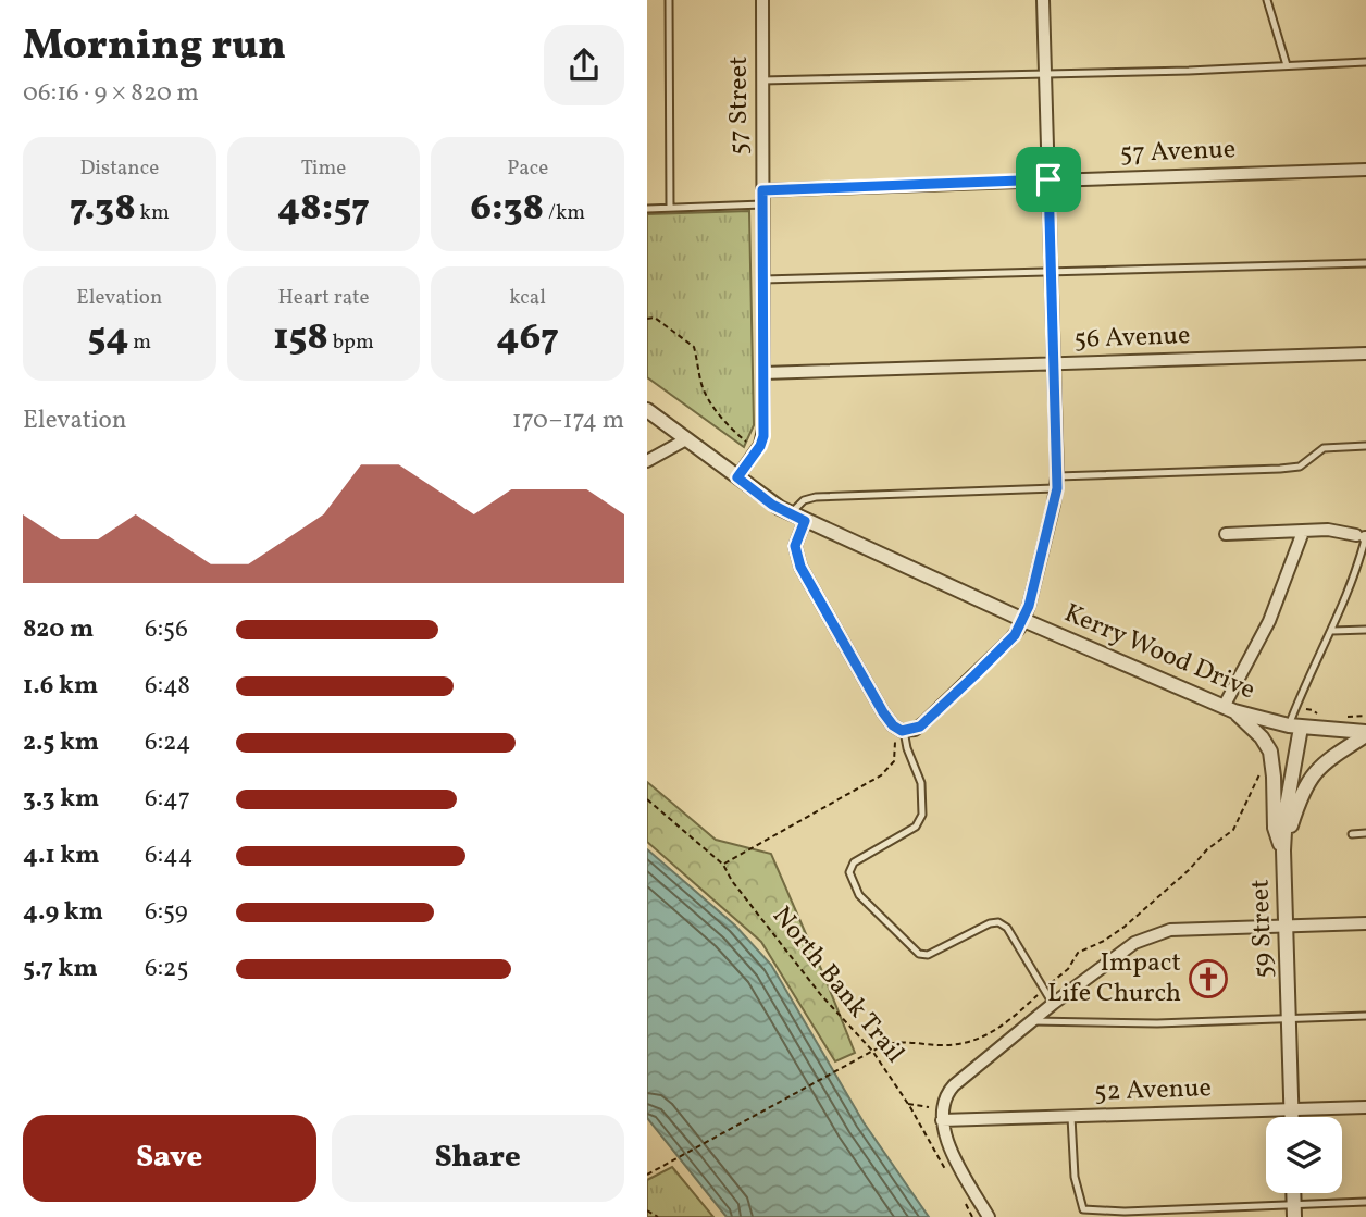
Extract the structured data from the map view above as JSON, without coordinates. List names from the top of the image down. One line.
{"streets":{"street":["57 Street","57 Avenue","56 Avenue","Kerry Wood Drive","59 Street","52 Avenue"],"path":["North Bank Trail"]},"crossings":[["57 Street","57 Avenue"],["57 Street","56 Avenue"],["57 Street","Kerry Wood Drive"],["Kerry Wood Drive","59 Street"],["59 Street","52 Avenue"]],"places":{"church":["Impact Life Church"]},"page":{"heading":["Morning run","06:16 · 9 × 820 m"],"stats":[["Distance","7.38 km"],["Time","48:57"],["Pace","6:38 /km"],["Elevation","54 m"],["Heart rate","158 bpm"],["kcal","467"]],"chart":["Elevation","170–174 m"],"list":[{"name":"820 m","note":"6:56"},{"name":"1.6 km","note":"6:48"},{"name":"2.5 km","note":"6:24"},{"name":"3.3 km","note":"6:47"},{"name":"4.1 km","note":"6:44"},{"name":"4.9 km","note":"6:59"},{"name":"5.7 km","note":"6:25"}],"buttons":["Save","Share"]}}
